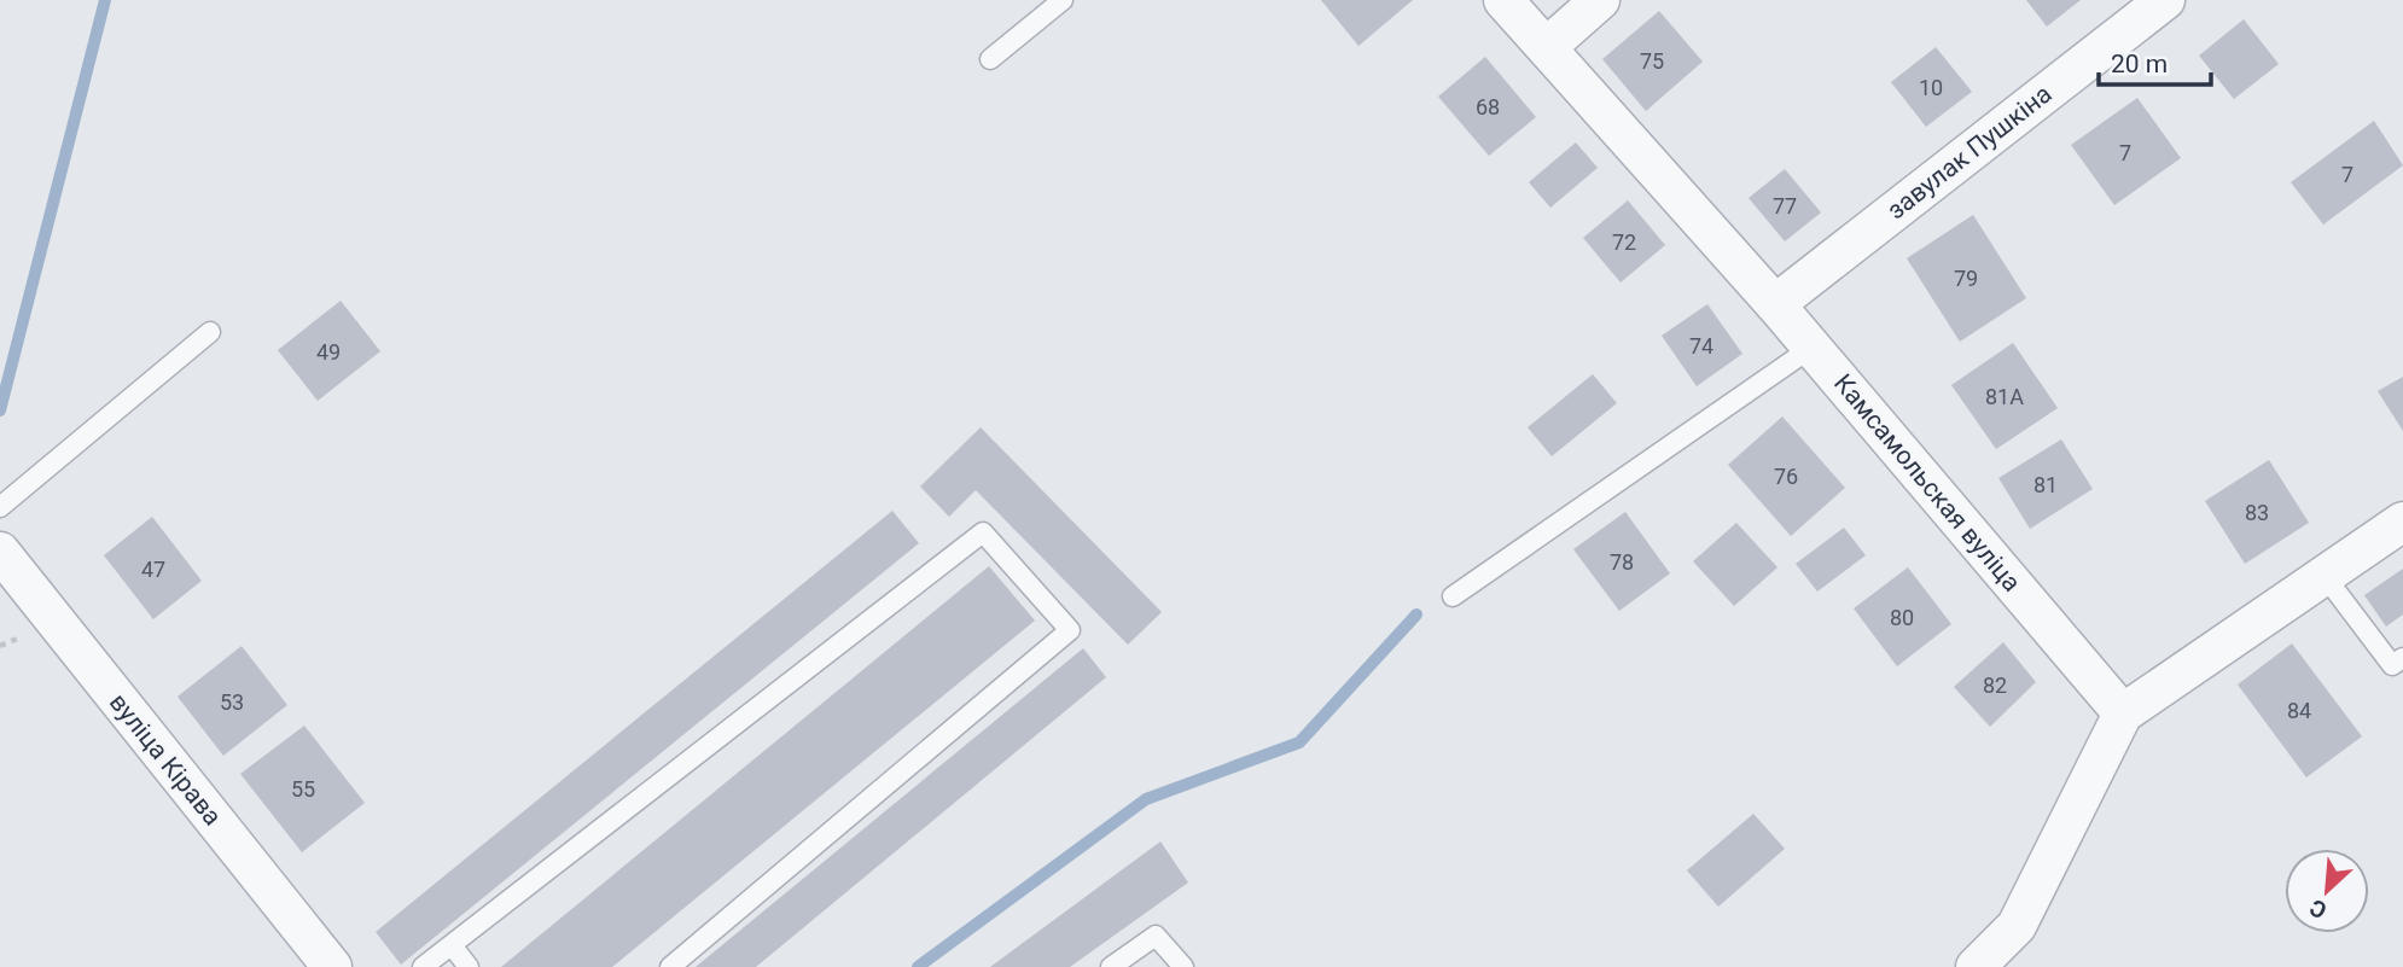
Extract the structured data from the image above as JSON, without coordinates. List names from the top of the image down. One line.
{"streets":{"street":["завулак Пушкіна","Камсамольская вуліца","вуліца Кірава"]},"crossings":[["завулак Пушкіна","Камсамольская вуліца"]],"house_numbers":["75","10","68","7","7","77","72","79","74","49","81А","76","81","83","78","47","80","82","53","84","55"],"scale_bar":"20 m","north":"bottom left"}
